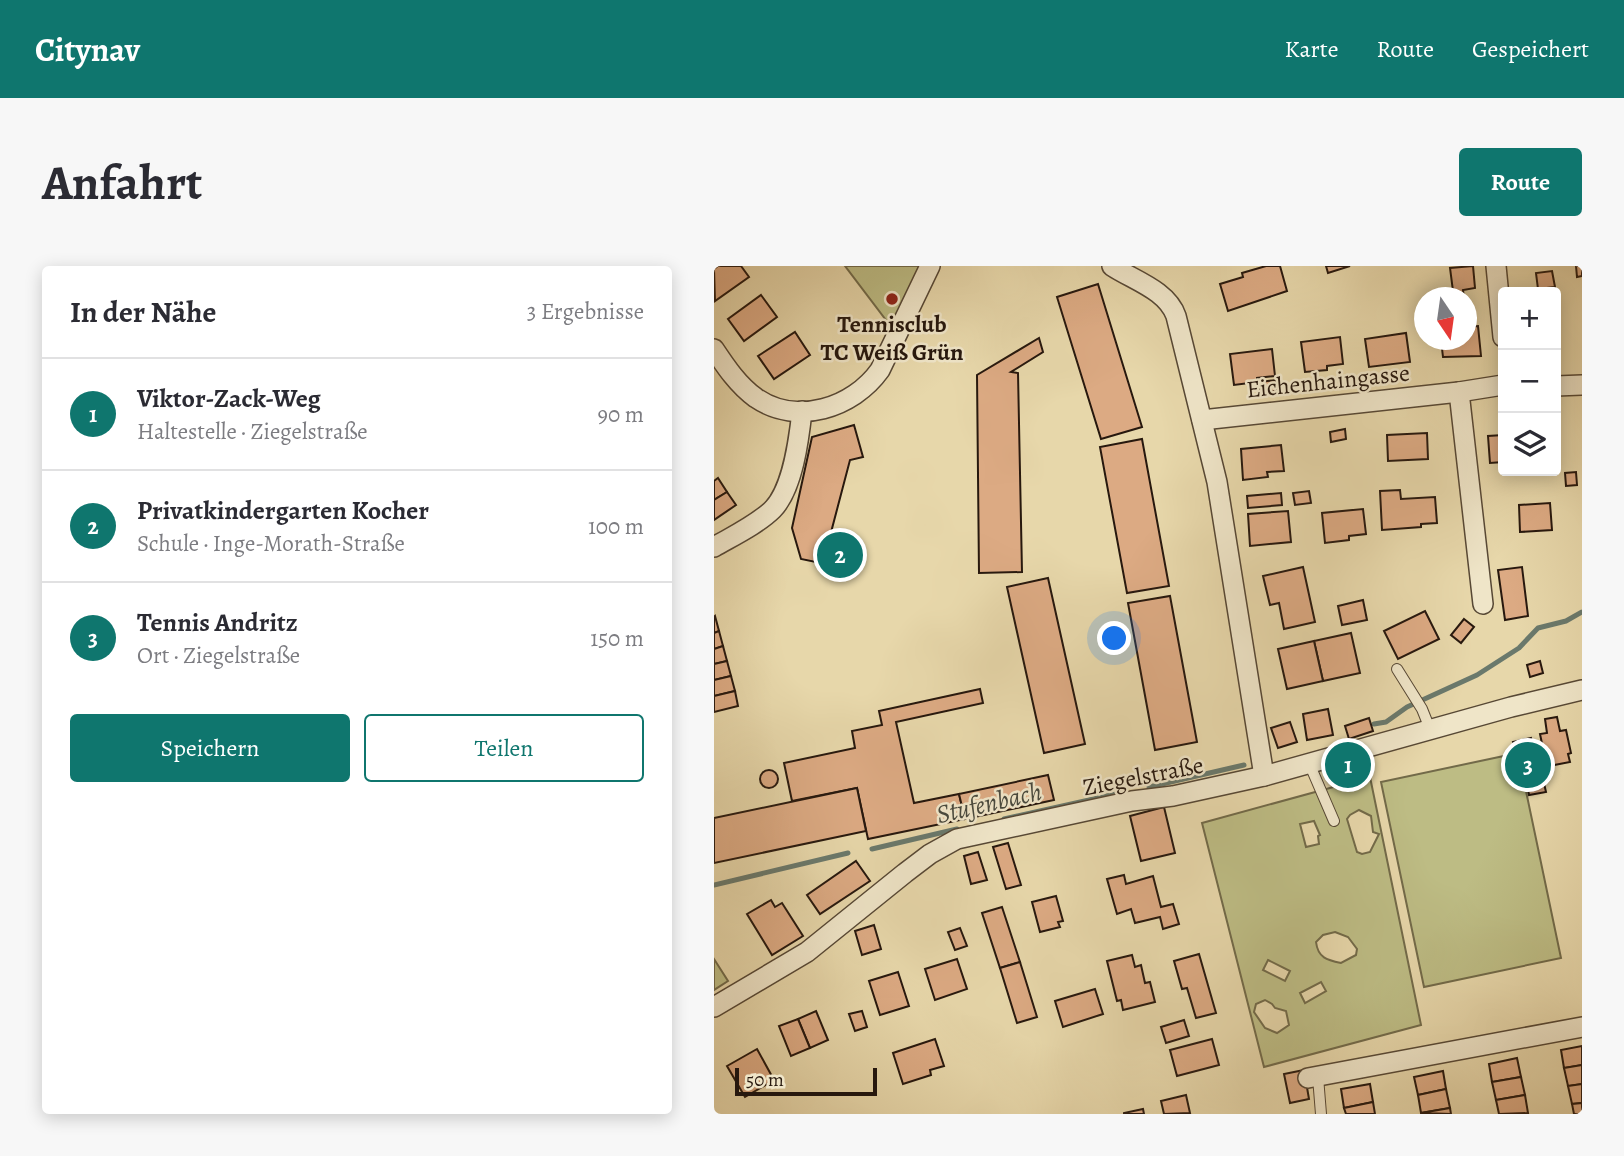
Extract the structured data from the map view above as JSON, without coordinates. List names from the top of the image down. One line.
{"streets":{"street":["Eichenhaingasse","Ziegelstraße"]},"water":["Stufenbach"],"places":["Tennisclub TC Weiß Grün"],"scale_bar":"50 m","north":"bottom","page":{"header":"Citynav","nav":["Karte","Route","Gespeichert"],"buttons":["Route",["Speichern","Teilen"]],"title":"Anfahrt","heading":["In der Nähe","3 Ergebnisse"],"map_buttons":["+","−"],"list":[{"mark":"1","name":"Viktor-Zack-Weg","note":"Haltestelle · Ziegelstraße","value":"90 m"},{"mark":"2","name":"Privatkindergarten Kocher","note":"Schule · Inge-Morath-Straße","value":"100 m"},{"mark":"3","name":"Tennis Andritz","note":"Ort · Ziegelstraße","value":"150 m"}],"pins":["2","1","3"],"scale":"50 m"}}
